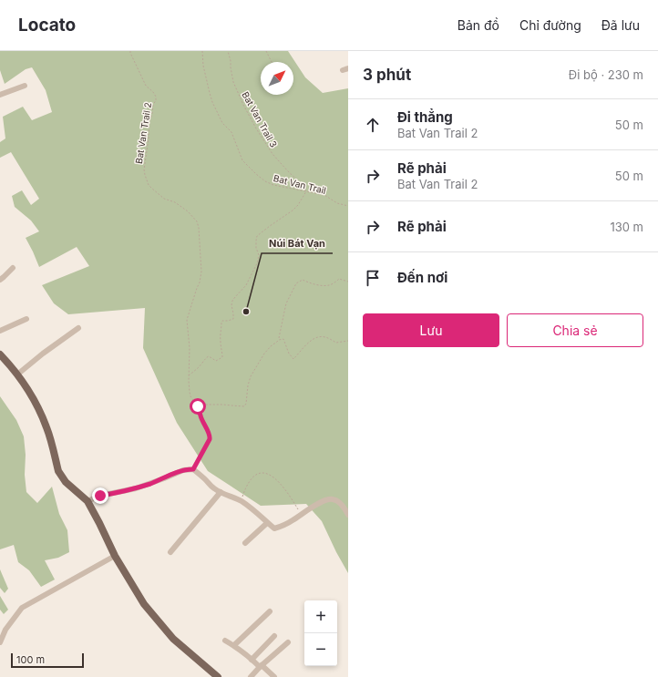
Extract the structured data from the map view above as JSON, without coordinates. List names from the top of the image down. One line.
{"streets":{"path":["Bat Van Trail 3","Bat Van Trail 2","Bat Van Trail"]},"crossings":[["Bat Van Trail 3","Bat Van Trail"]],"places":["Núi Bát Vạn"],"scale_bar":"100 m","north":"top right","page":{"header":"Locato","nav":["Bản đồ","Chỉ đường","Đã lưu"],"heading":["3 phút","Đi bộ · 230 m"],"list":[["Đi thẳng","Bat Van Trail 2","50 m"],["Rẽ phải","Bat Van Trail 2","50 m"],["Rẽ phải","130 m"],"Đến nơi"],"buttons":["Lưu","Chia sẻ"],"map_buttons":["+","−"],"scale":"100 m"}}
